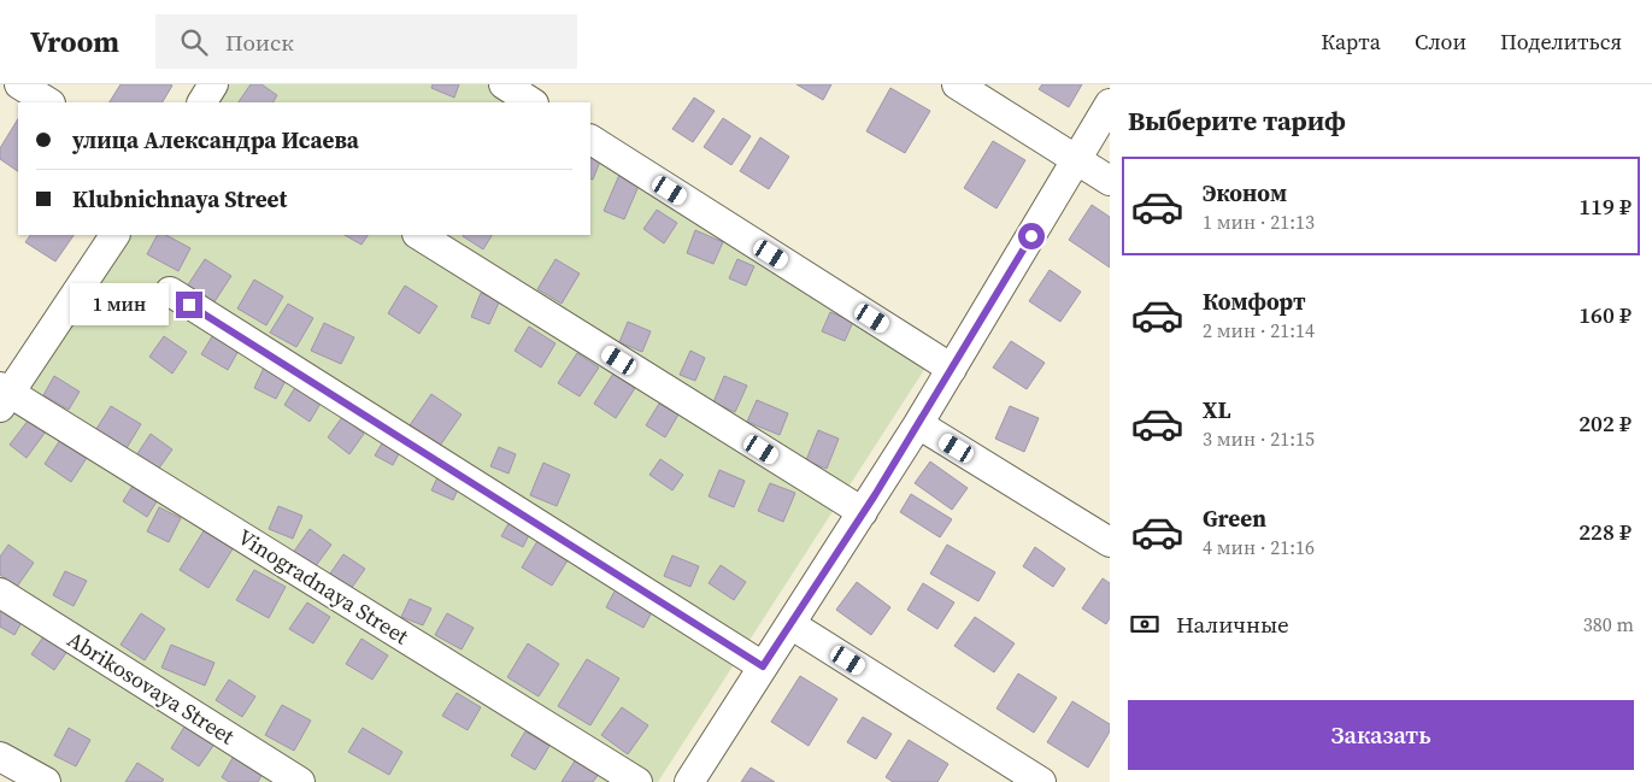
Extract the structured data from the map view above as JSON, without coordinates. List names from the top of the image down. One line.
{"streets":{"street":["Vinogradnaya Street","Abrikosovaya Street"]},"page":{"header":"Vroom","search":"Поиск","nav":["Карта","Слои","Поделиться"],"heading":"Выберите тариф","banner":["улица Александра Исаева","Klubnichnaya Street"],"list":[{"name":"Эконом","note":"1 мин · 21:13","value":"119 ₽"},{"name":"Комфорт","note":"2 мин · 21:14","value":"160 ₽"},{"name":"XL","note":"3 мин · 21:15","value":"202 ₽"},{"name":"Green","note":"4 мин · 21:16","value":"228 ₽"}],"bubble":"1 мин","pay":["Наличные","380 m"],"buttons":"Заказать"}}
